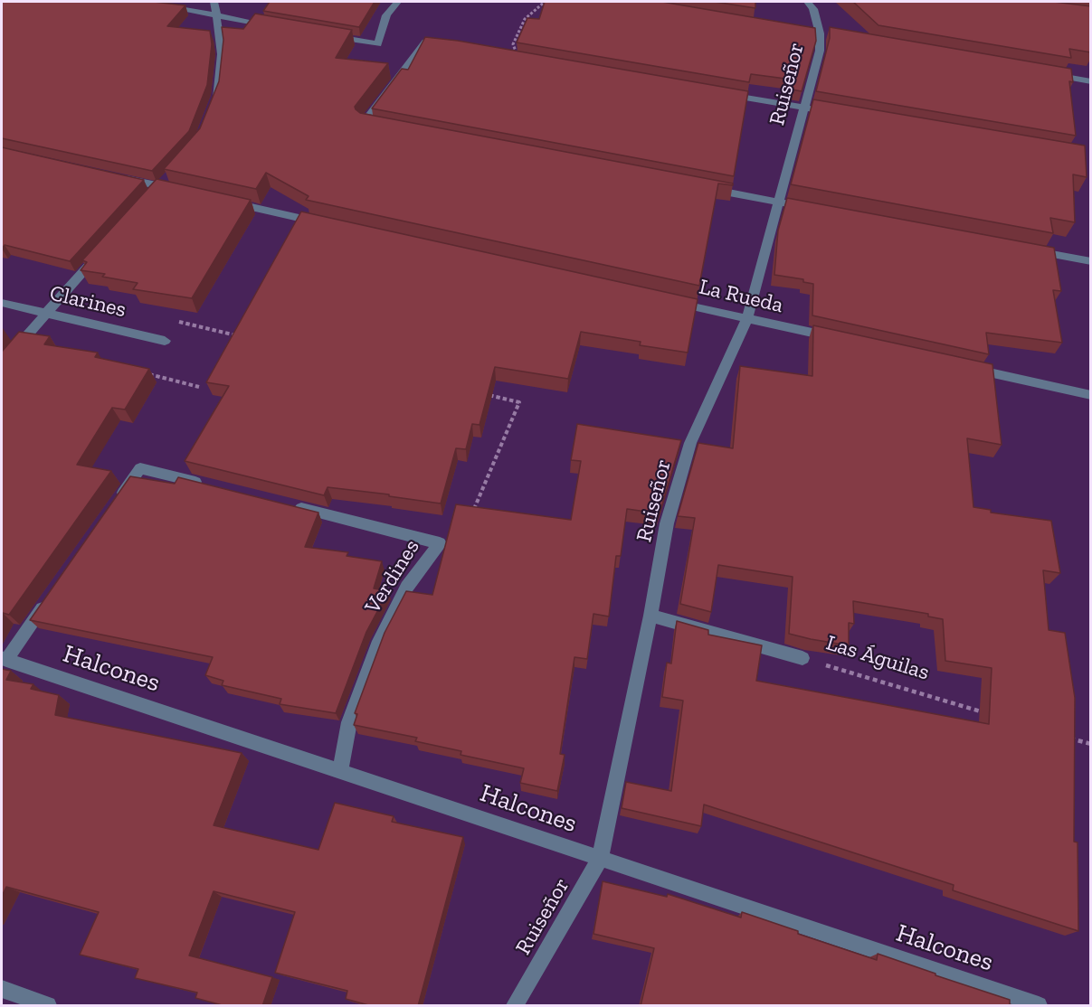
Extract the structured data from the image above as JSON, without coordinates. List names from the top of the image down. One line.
{"streets":{"street":["Ruiseñor","La Rueda","Clarines","Verdines","Las Águilas","Halcones"]},"crossings":[["Ruiseñor","La Rueda"],["Ruiseñor","Las Águilas"],["Ruiseñor","Halcones"],["Verdines","Halcones"]]}
